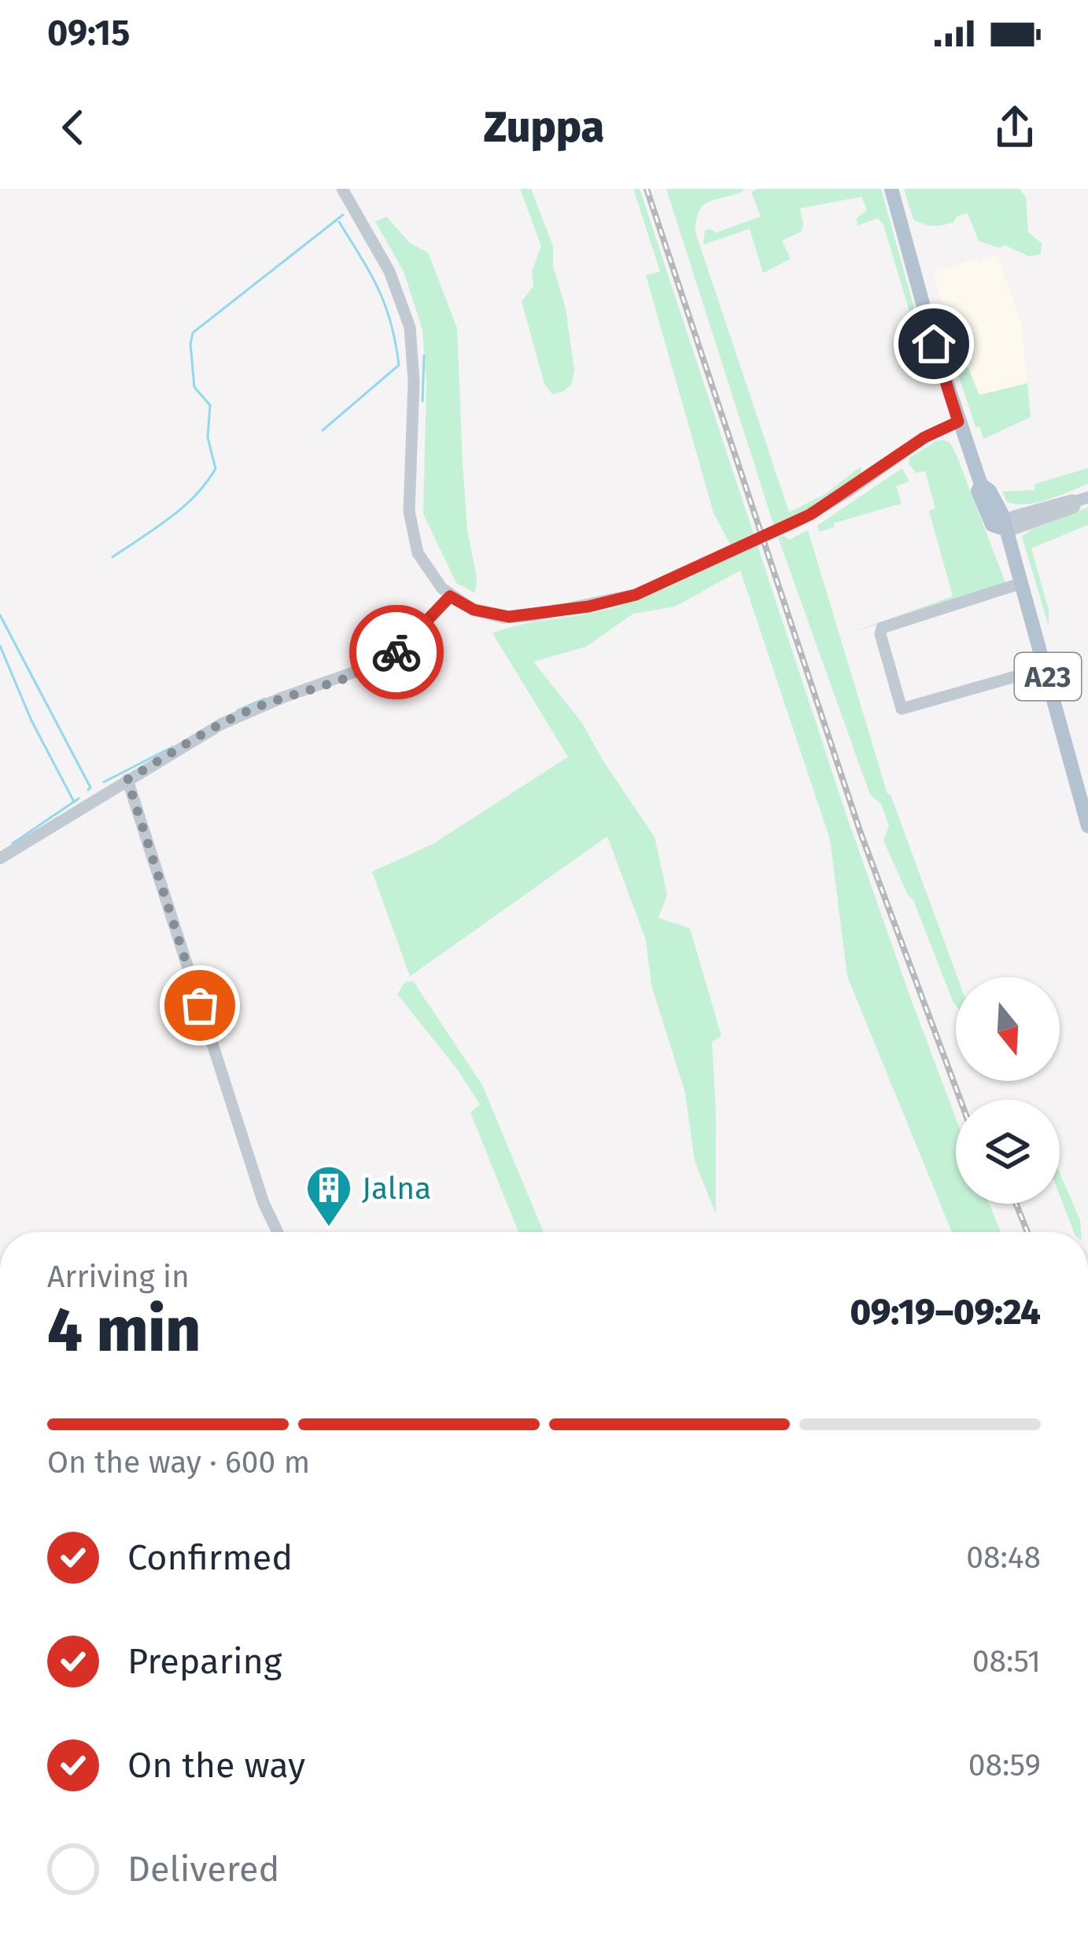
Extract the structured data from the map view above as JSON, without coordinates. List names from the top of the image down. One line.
{"streets":{"main road":["A23"]},"places":{"building":["Jalna"]},"north":"bottom","page":{"status":"09:15","header":"Zuppa","heading":["4 min","Arriving in","09:19–09:24"],"bar":"On the way · 600 m","list":[["Confirmed","08:48"],["Preparing","08:51"],["On the way","08:59"],"Delivered"]}}
